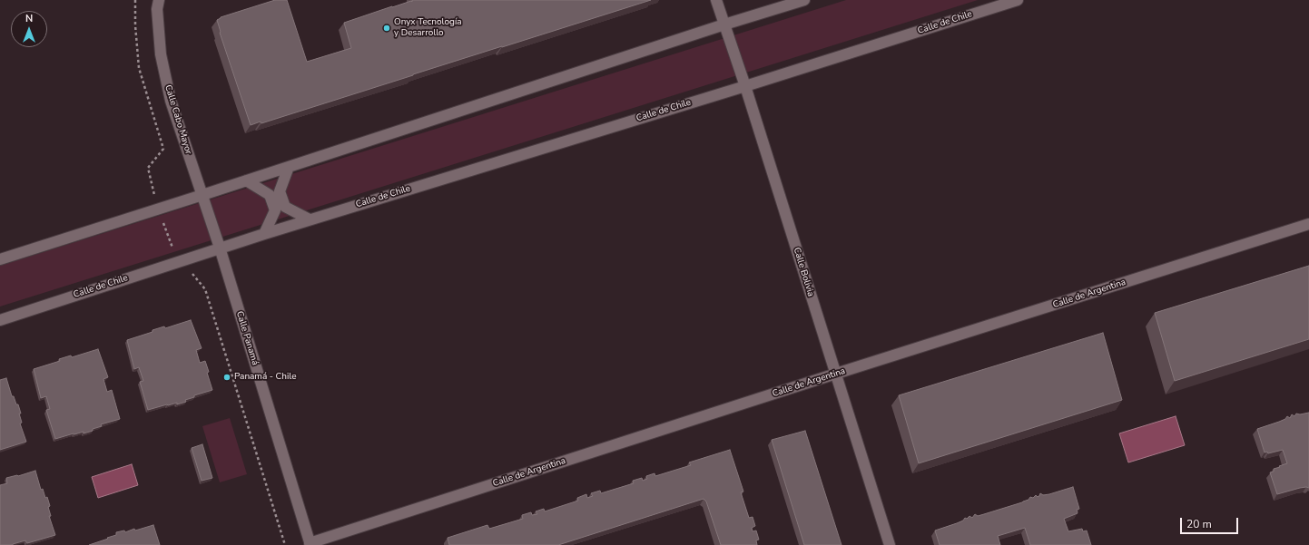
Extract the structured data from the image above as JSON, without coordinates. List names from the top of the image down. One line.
{"streets":{"street":["Calle de Chile","Calle Cabo Mayor","Calle Bolivia","Calle de Argentina","Calle Panamá"]},"crossings":[["Calle de Chile","Calle Bolivia"],["Calle de Chile","Calle Panamá"],["Calle Cabo Mayor","Calle Panamá"],["Calle Bolivia","Calle de Argentina"],["Calle de Argentina","Calle Panamá"]],"places":["Onyx Tecnología y Desarrollo","Panamá - Chile"],"scale_bar":"20 m","north":"top"}
